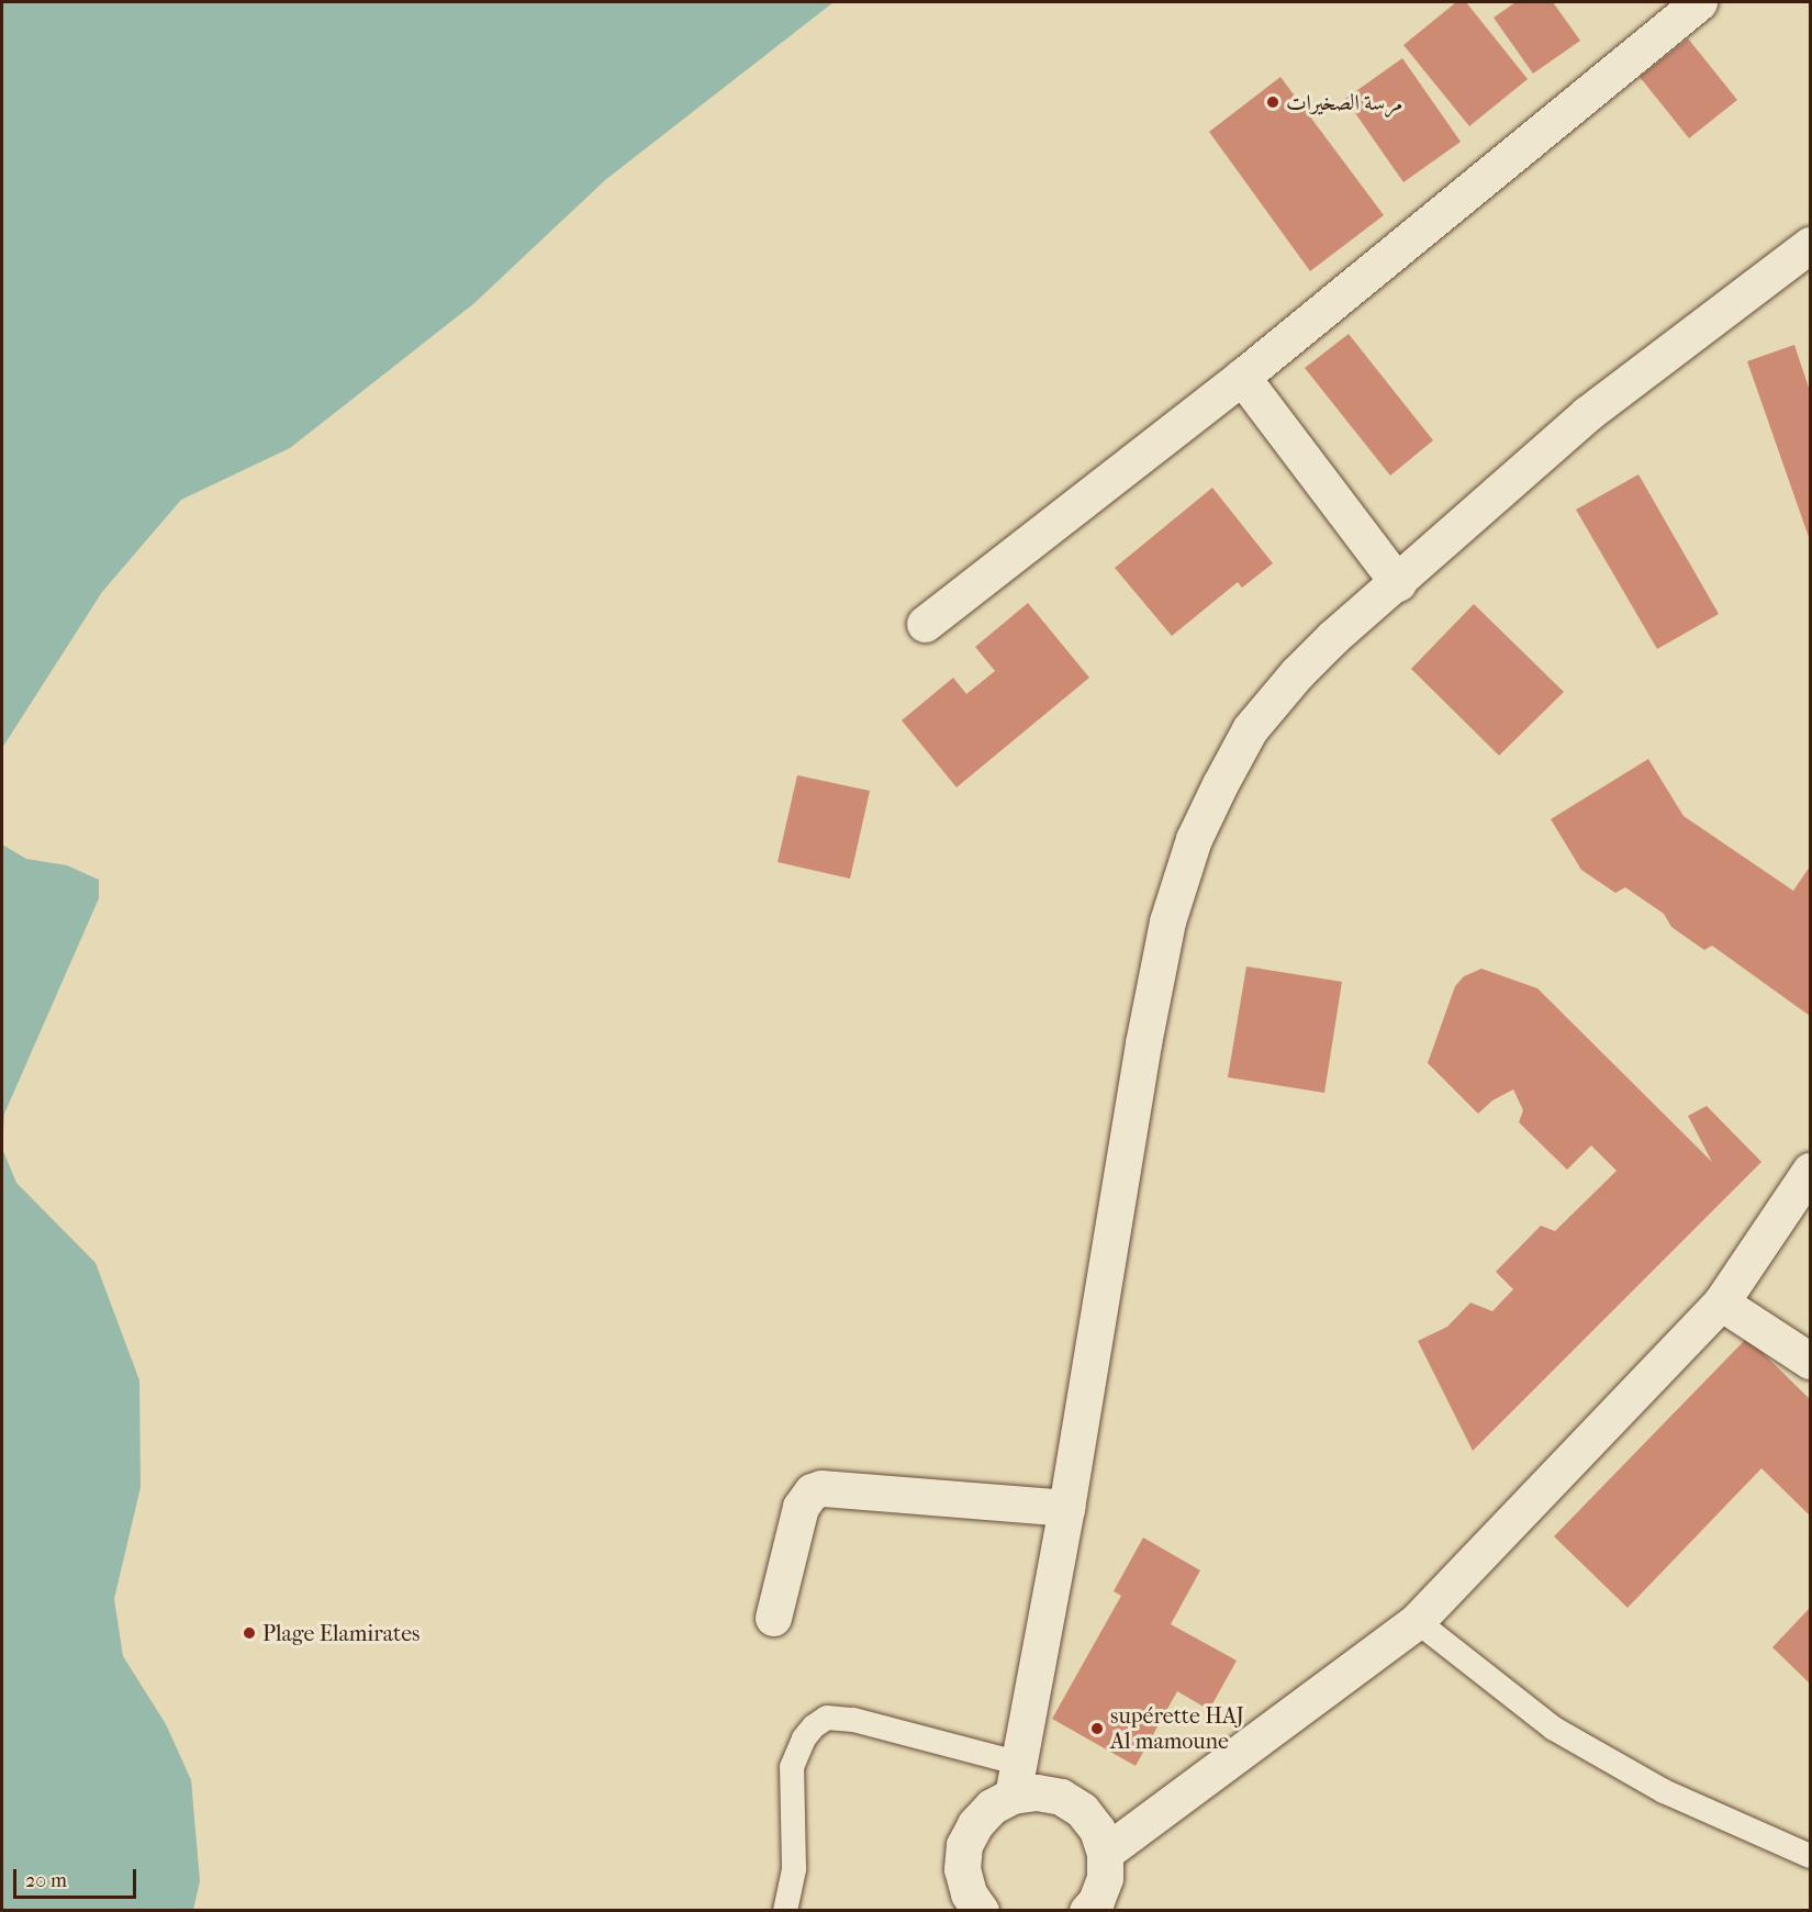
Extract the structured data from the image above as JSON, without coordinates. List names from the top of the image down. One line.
{"places":["مرسة الصخيرات","Plage Elamirates","supérette HAJ Al mamoune"],"scale_bar":"20 m"}
